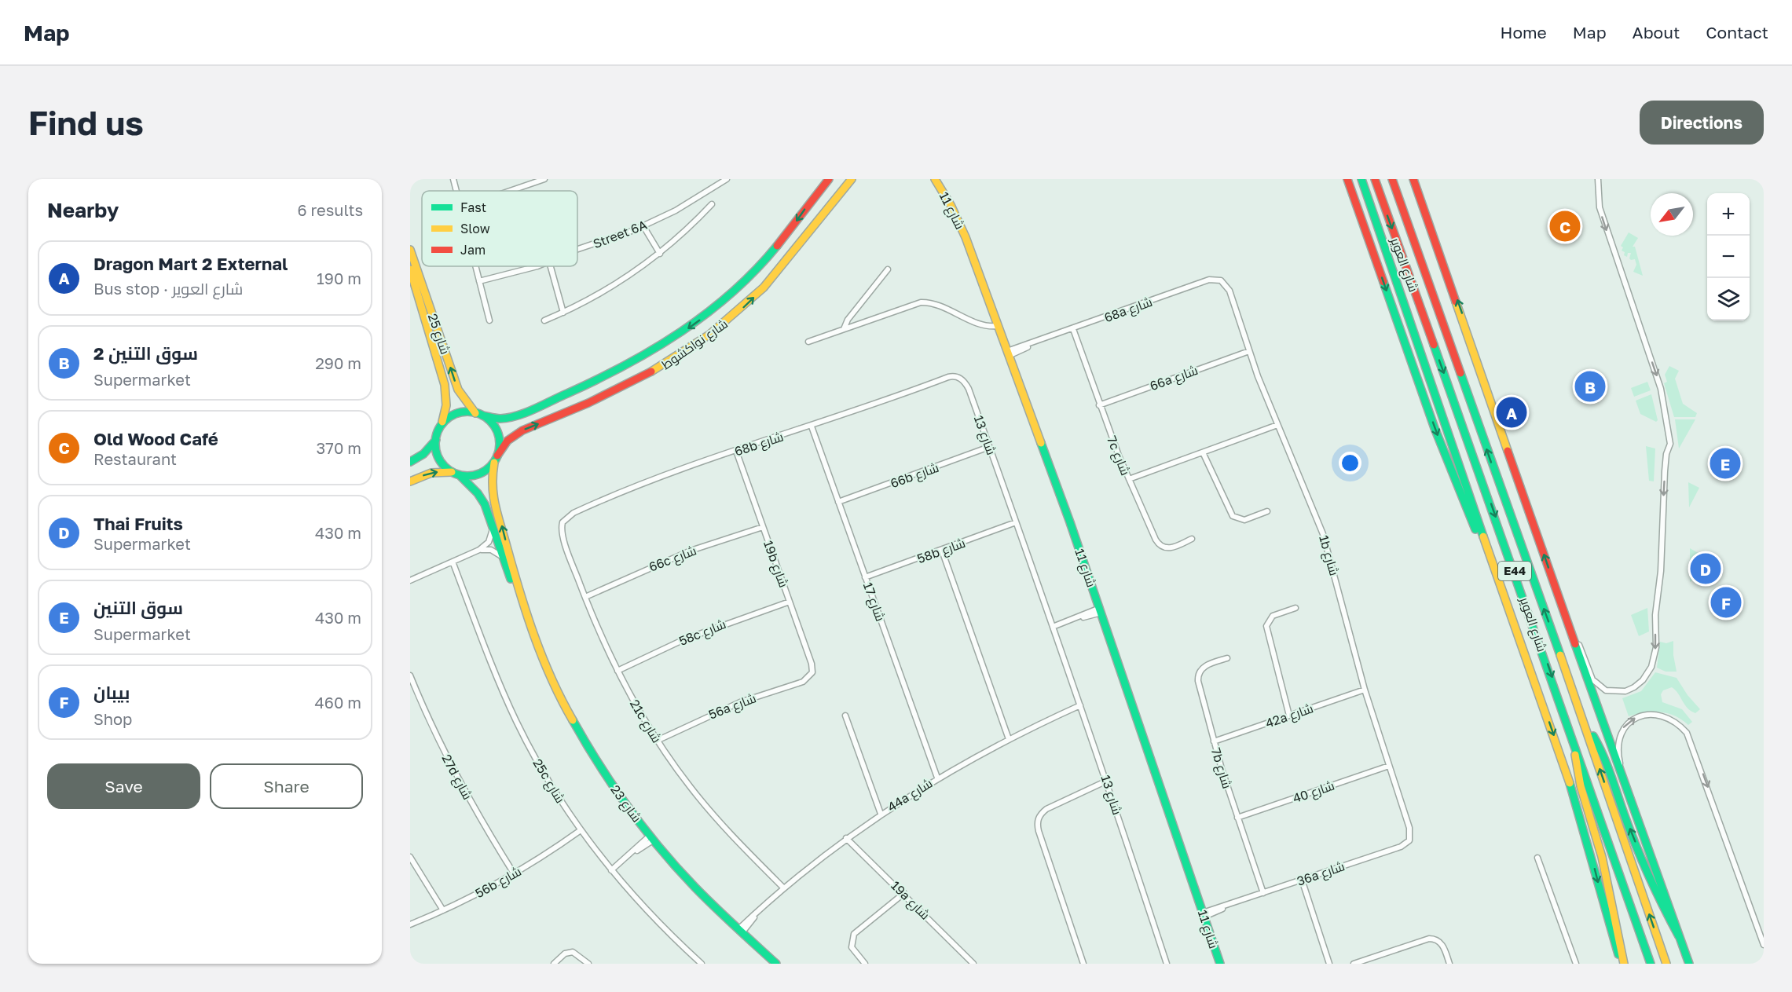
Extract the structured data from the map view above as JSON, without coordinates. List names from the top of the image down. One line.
{"streets":{"main road":["شارع 11","شارع العوير","شارع 25","شارع نواكشوط","E44","شارع 23"],"street":["Street 6A","68a شارع","66a شارع","شارع 13","68b شارع","7c شارع","66b شارع","58b شارع","1b شارع","66c شارع","19b شارع","شارع 17","58c شارع","56a شارع","42a شارع","21c شارع","7b شارع","27d شارع","25c شارع","شارع 40","44a شارع","36a شارع","56b شارع","19a شارع"]},"crossings":[["شارع 11","68a شارع"],["شارع 11","36a شارع"],["68a شارع","7c شارع"],["68a شارع","1b شارع"],["شارع 25","شارع نواكشوط"],["شارع 25","شارع 23"],["شارع نواكشوط","شارع 23"],["66a شارع","7c شارع"],["66a شارع","1b شارع"],["شارع 13","68b شارع"],["شارع 13","66b شارع"],["شارع 13","58b شارع"],["شارع 13","44a شارع"],["68b شارع","19b شارع"],["68b شارع","شارع 17"],["68b شارع","21c شارع"],["66b شارع","شارع 17"],["58b شارع","شارع 17"],["1b شارع","42a شارع"],["1b شارع","شارع 40"],["1b شارع","36a شارع"],["66c شارع","19b شارع"],["66c شارع","21c شارع"],["19b شارع","58c شارع"],["19b شارع","56a شارع"],["شارع 17","44a شارع"],["58c شارع","21c شارع"],["56a شارع","21c شارع"],["42a شارع","7b شارع"],["21c شارع","44a شارع"],["7b شارع","شارع 40"],["7b شارع","36a شارع"],["27d شارع","56b شارع"],["25c شارع","56b شارع"],["44a شارع","شارع 23"],["44a شارع","19a شارع"]],"legend":["Fast","Slow","Jam"],"north":"bottom left","page":{"header":"Map","nav":["Home","Map","About","Contact"],"buttons":["Directions",["Save","Share"]],"title":"Find us","heading":["Nearby","6 results"],"map_buttons":["+","−"],"pins":["C","B","A","E","D","F"],"list":[{"mark":"A","name":"Dragon Mart 2 External","note":"Bus stop · شارع العوير","value":"190 m"},{"mark":"B","name":"سوق التنين 2","note":"Supermarket","value":"290 m"},{"mark":"C","name":"Old Wood Café","note":"Restaurant","value":"370 m"},{"mark":"D","name":"Thai Fruits","note":"Supermarket","value":"430 m"},{"mark":"E","name":"سوق التنين","note":"Supermarket","value":"430 m"},{"mark":"F","name":"بيبان","note":"Shop","value":"460 m"}]}}
